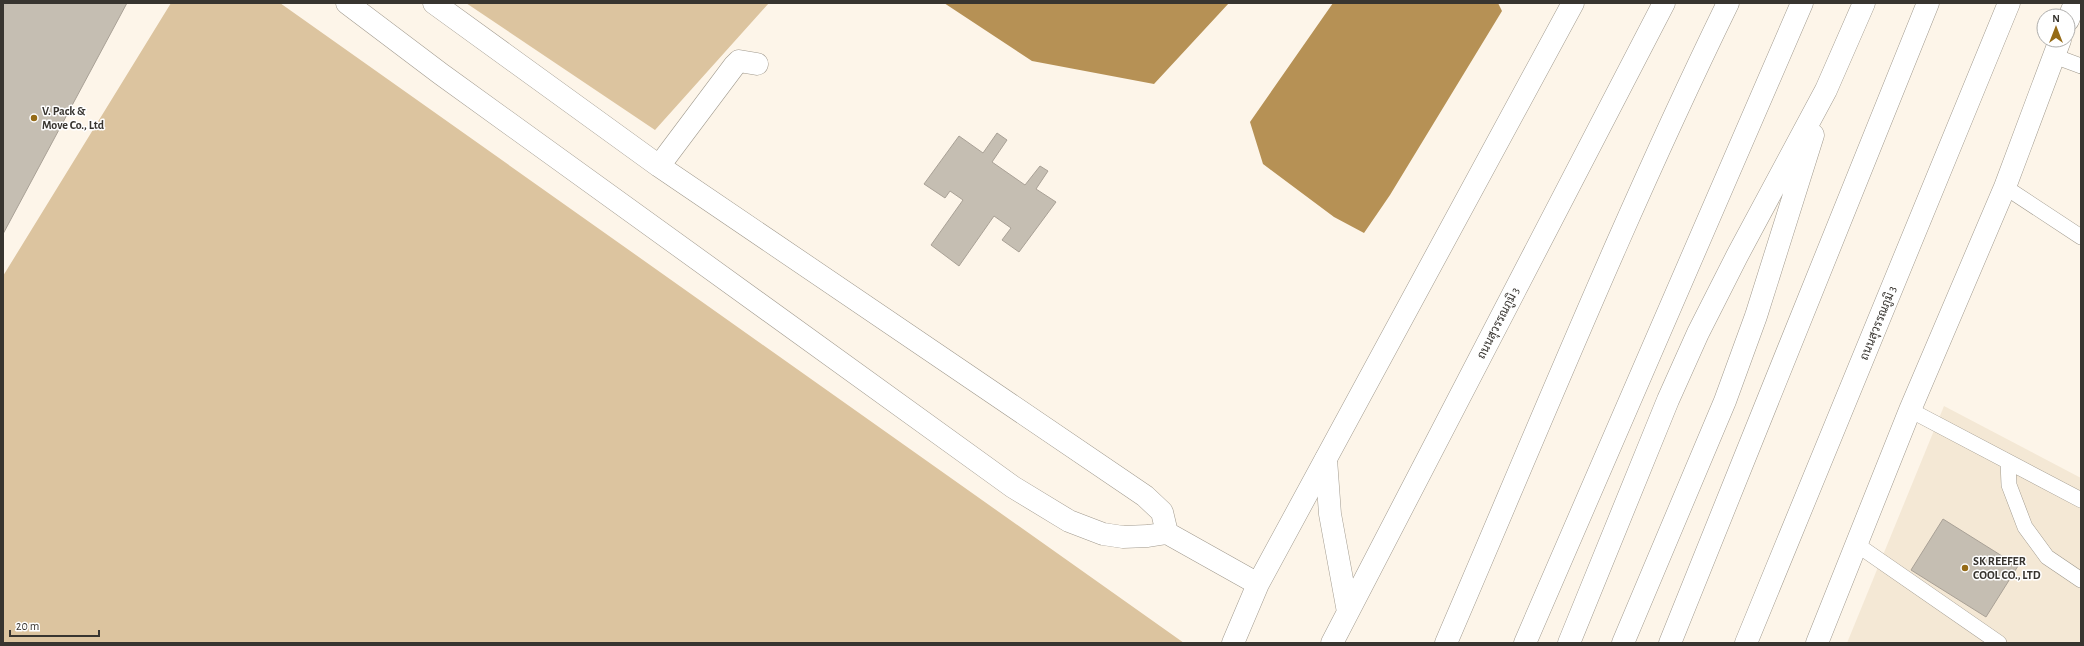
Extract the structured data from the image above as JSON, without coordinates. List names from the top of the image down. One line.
{"streets":{"main road":["ถนนสุวรรณภูมิ 3"]},"places":["V. Pack & Move Co., Ltd","SK REEFER COOL CO., LTD"],"scale_bar":"20 m","north":"top"}
